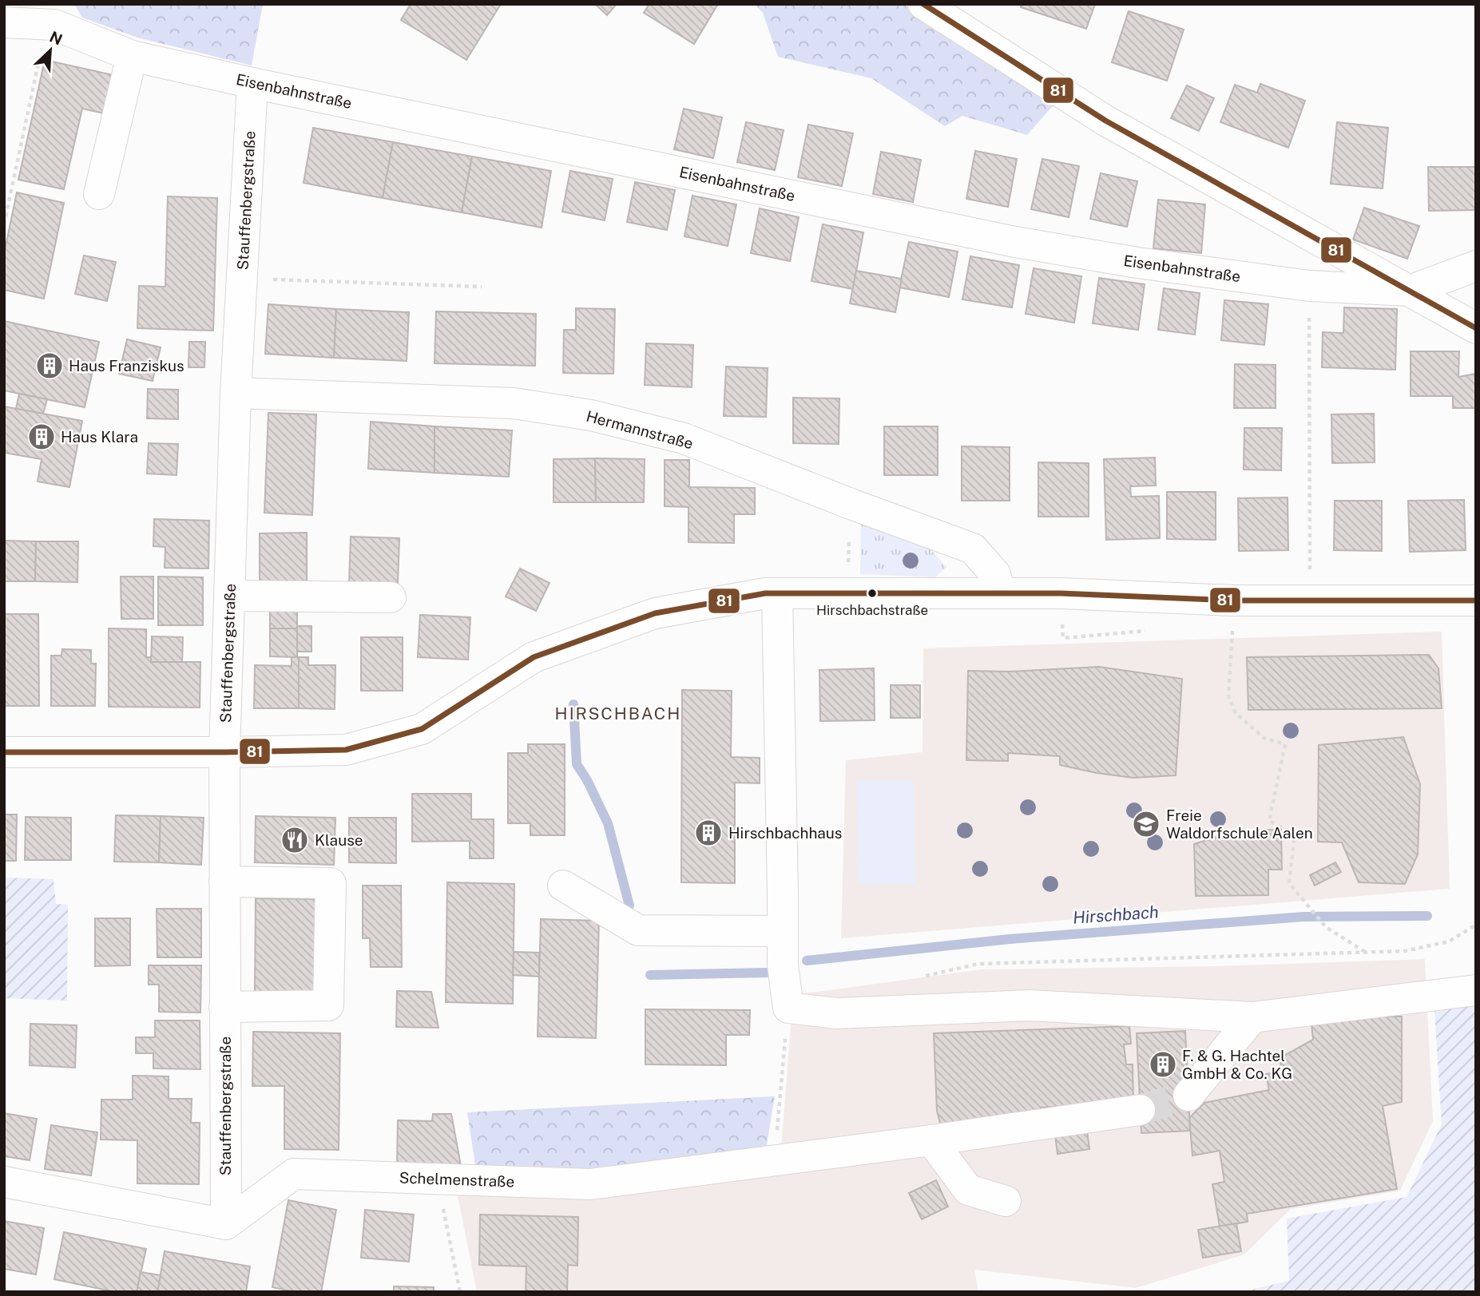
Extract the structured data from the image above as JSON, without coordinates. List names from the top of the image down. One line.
{"streets":{"street":["Eisenbahnstraße","Stauffenbergstraße","Hermannstraße","Schelmenstraße"]},"crossings":[["Eisenbahnstraße","Stauffenbergstraße"],["Stauffenbergstraße","Hermannstraße"],["Stauffenbergstraße","Schelmenstraße"]],"districts":["HIRSCHBACH"],"water":["Hirschbach"],"places":{"building":["Haus Franziskus","Haus Klara","Hirschbachhaus","F. & G. Hachtel GmbH & Co. KG"],"other":["Hirschbachstraße"],"school or university":["Freie Waldorfschule Aalen"],"restaurant":["Klause"]},"lines":["transit line 81"],"north":"top right"}
